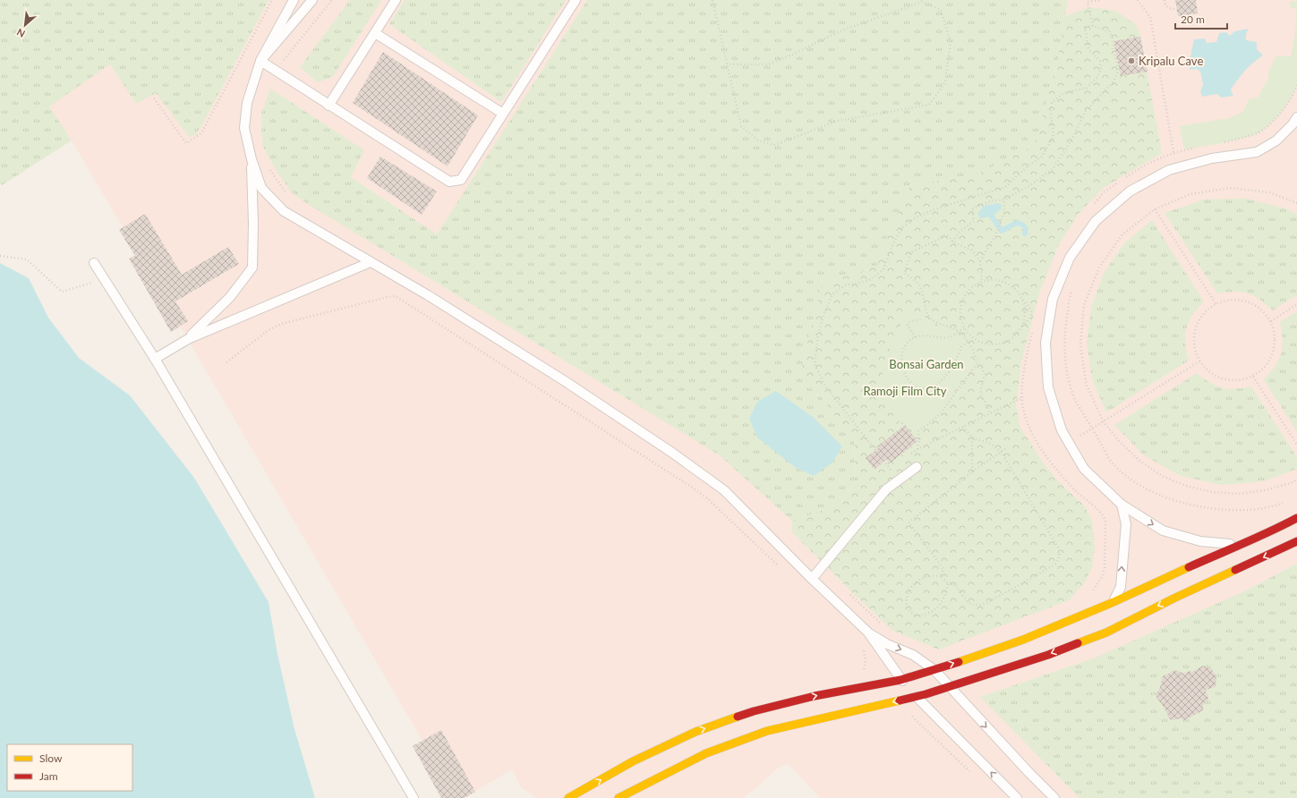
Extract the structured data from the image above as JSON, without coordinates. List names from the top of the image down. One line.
{"parks":["Bonsai Garden","Ramoji Film City"],"places":["Kripalu Cave"],"legend":["Slow","Jam"],"scale_bar":"20 m","north":"bottom left"}
